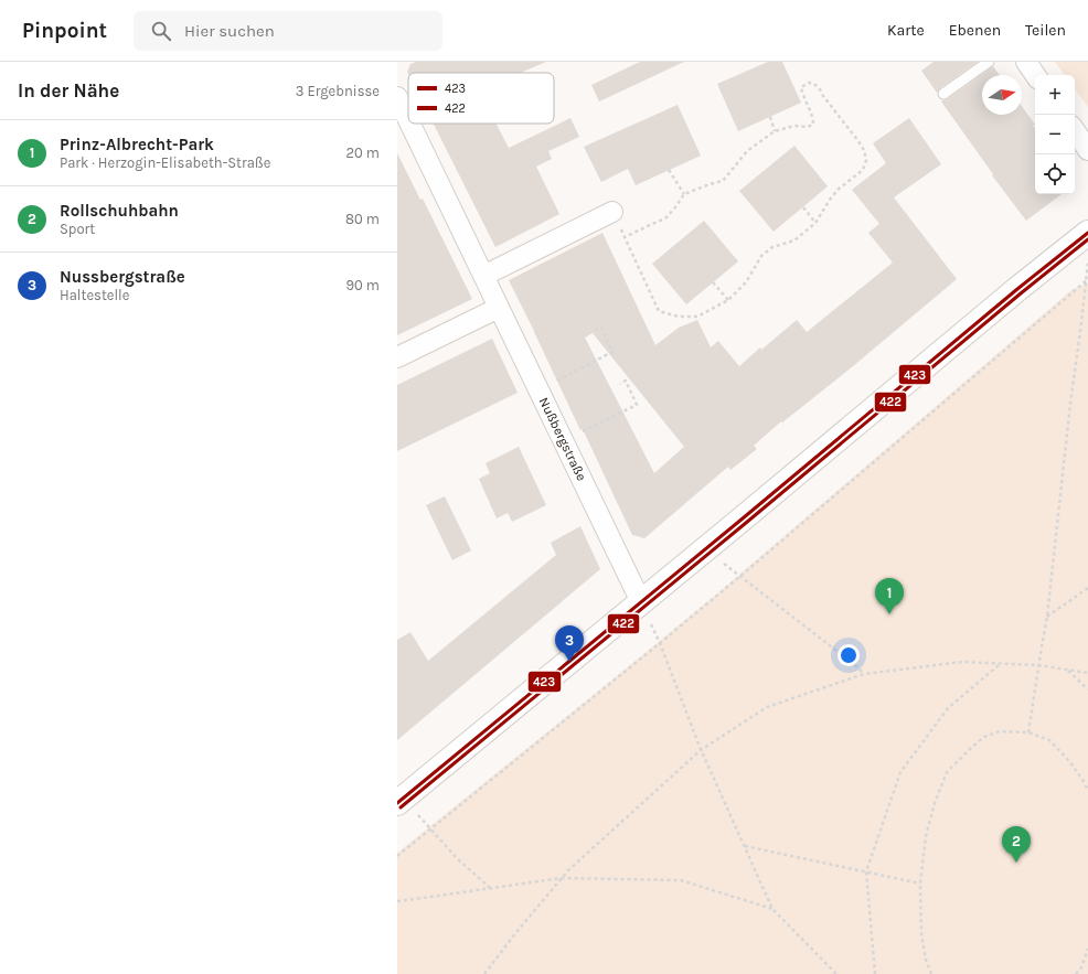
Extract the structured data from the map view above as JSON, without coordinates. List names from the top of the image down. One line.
{"streets":{"street":["Nußbergstraße"]},"lines":["transit line 423","transit line 422"],"legend":["423","422"],"north":"right","page":{"header":"Pinpoint","search":"Hier suchen","nav":["Karte","Ebenen","Teilen"],"heading":["In der Nähe","3 Ergebnisse"],"map_buttons":["+","−"],"list":[{"mark":"1","name":"Prinz-Albrecht-Park","note":"Park · Herzogin-Elisabeth-Straße","value":"20 m"},{"mark":"2","name":"Rollschuhbahn","note":"Sport","value":"80 m"},{"mark":"3","name":"Nussbergstraße","note":"Haltestelle","value":"90 m"}],"pins":["1","3","2"]}}
